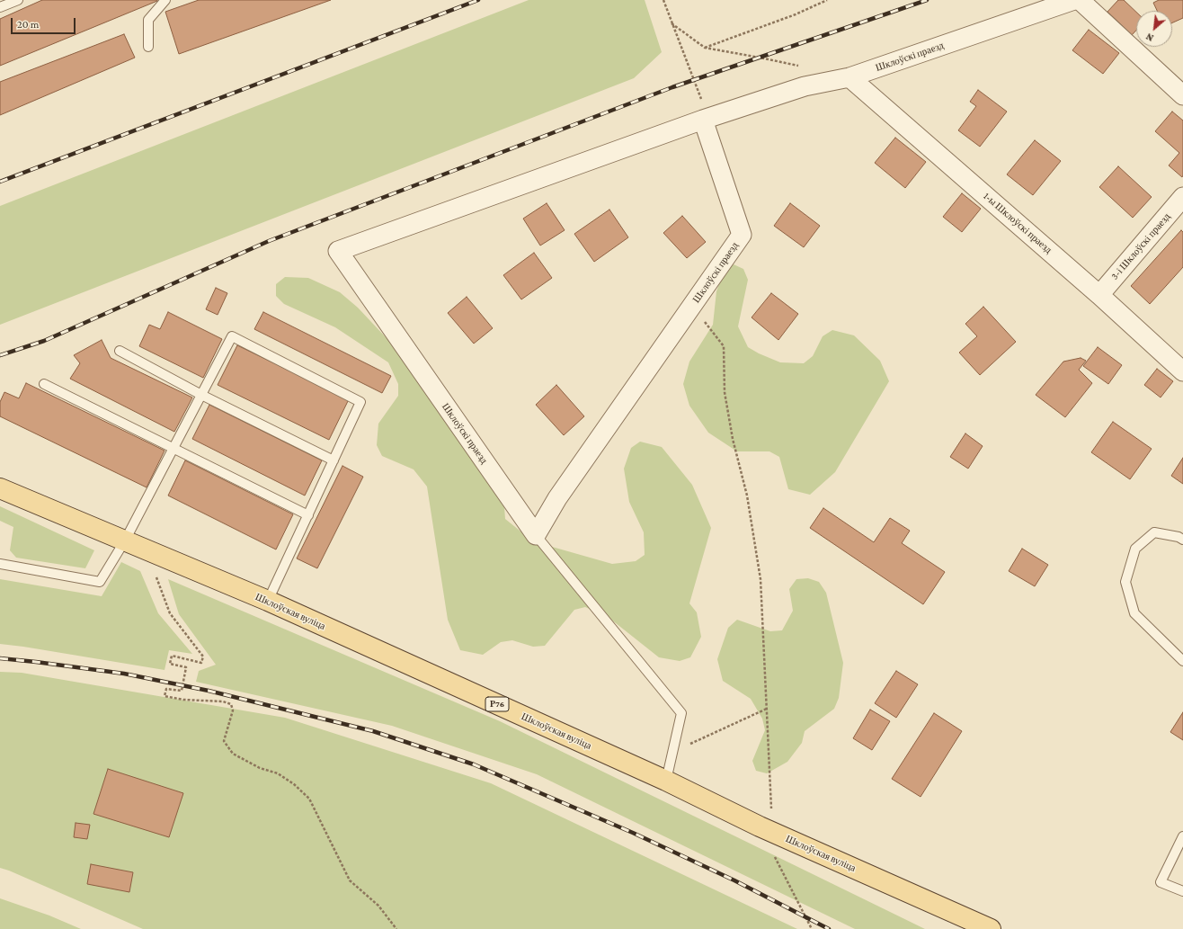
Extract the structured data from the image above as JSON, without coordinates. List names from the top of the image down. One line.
{"streets":{"main road":["Шклоўская вуліца","Р76"],"street":["Шклоўскі праезд","1-ы Шклоўскі праезд","3-і Шклоўскі праезд"]},"crossings":[["Шклоўскі праезд","1-ы Шклоўскі праезд"],["1-ы Шклоўскі праезд","3-і Шклоўскі праезд"]],"scale_bar":"20 m","north":"bottom left"}
